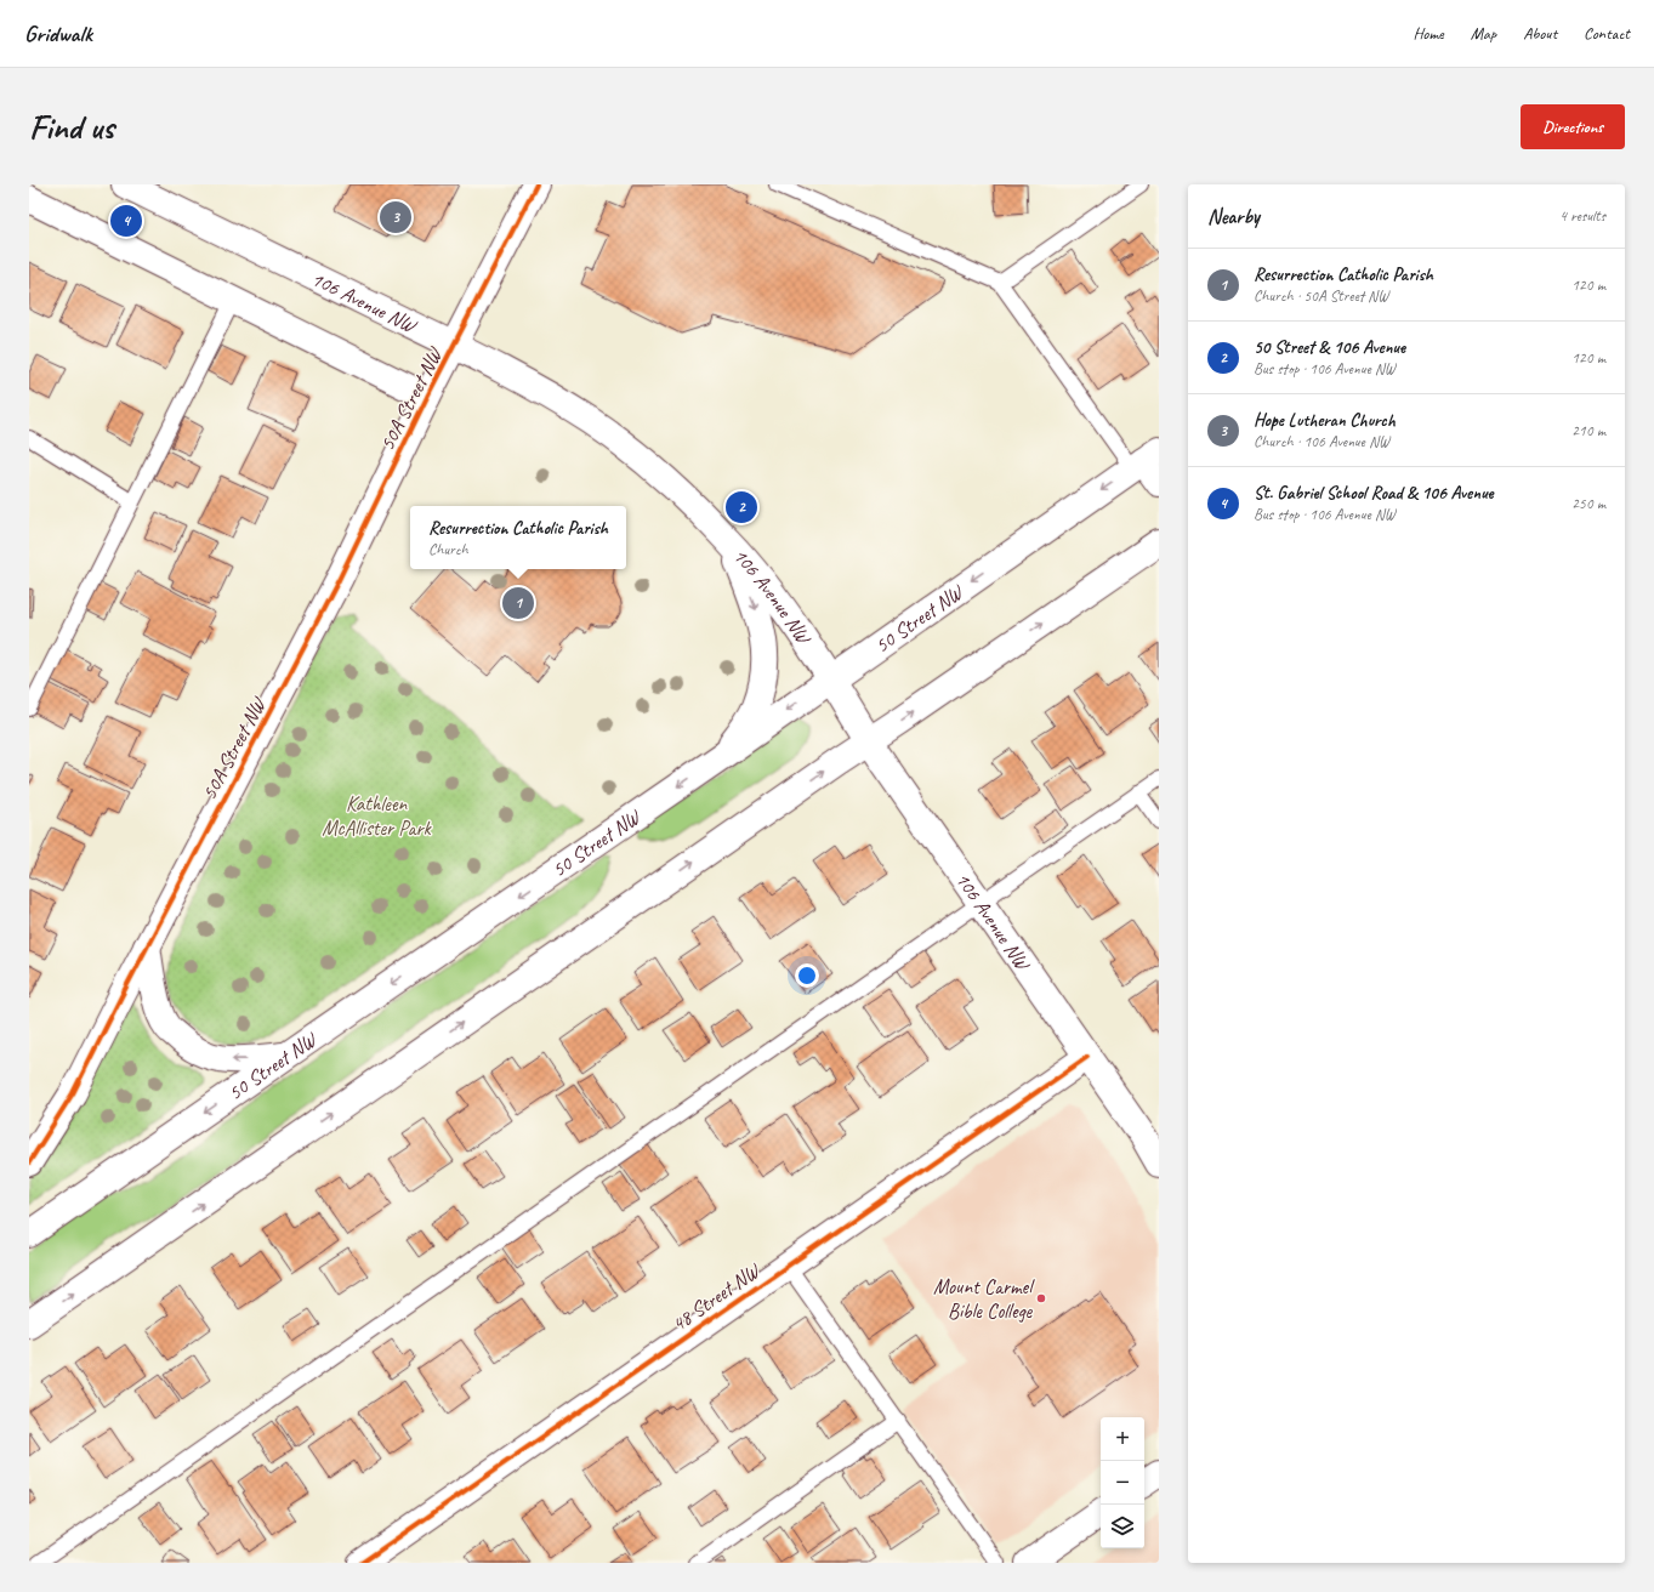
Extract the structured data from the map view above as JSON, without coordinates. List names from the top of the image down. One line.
{"streets":{"street":["106 Avenue NW","50A Street NW","50 Street NW","48 Street NW"]},"crossings":[["106 Avenue NW","50A Street NW"],["106 Avenue NW","50 Street NW"],["106 Avenue NW","48 Street NW"]],"parks":["Kathleen McAllister Park"],"places":["Mount Carmel Bible College"],"page":{"header":"Gridwalk","nav":["Home","Map","About","Contact"],"buttons":"Directions","title":"Find us","heading":["Nearby","4 results"],"pins":["3","4","2","1"],"list":[{"mark":"1","name":"Resurrection Catholic Parish","note":"Church · 50A Street NW","value":"120 m"},{"mark":"2","name":"50 Street & 106 Avenue","note":"Bus stop · 106 Avenue NW","value":"120 m"},{"mark":"3","name":"Hope Lutheran Church","note":"Church · 106 Avenue NW","value":"210 m"},{"mark":"4","name":"St. Gabriel School Road & 106 Avenue","note":"Bus stop · 106 Avenue NW","value":"250 m"}],"popup":["Resurrection Catholic Parish","Church"],"map_buttons":["+","−"]}}
